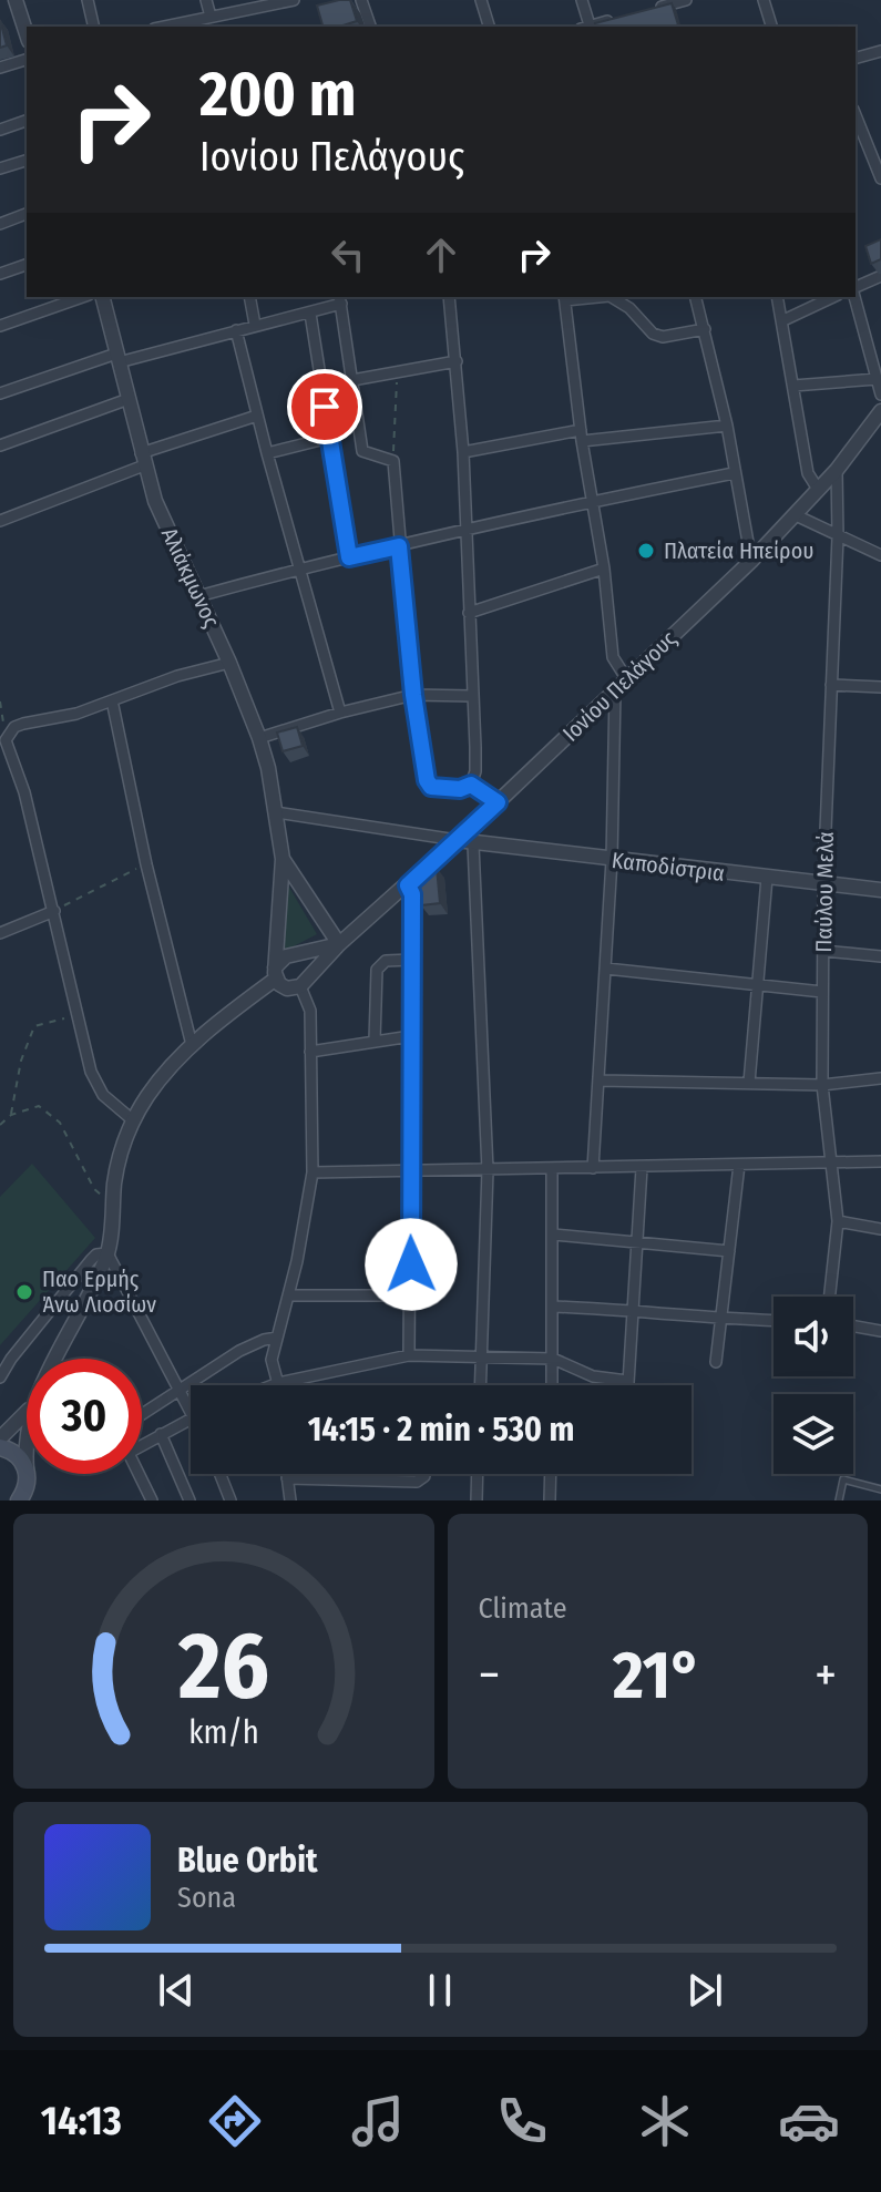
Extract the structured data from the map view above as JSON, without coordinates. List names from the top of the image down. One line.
{"streets":{"street":["Αλιάκμωνος","Ιονίου Πελάγους","Καποδίστρια","Παύλου Μελά"]},"crossings":[["Αλιάκμωνος","Ιονίου Πελάγους"],["Ιονίου Πελάγους","Καποδίστρια"],["Ιονίου Πελάγους","Παύλου Μελά"],["Καποδίστρια","Παύλου Μελά"]],"places":["Πλατεία Ηπείρου","Παο Ερμής Άνω Λιοσίων"],"page":{"turn":["200 m","Ιονίου Πελάγους"],"limit":"30","trip":"14:15 · 2 min · 530 m","tile":"Climate","heat":["−","21°","+"],"song":["Blue Orbit","Sona"],"tabs":"14:13","gauge":["26","km/h"]}}
